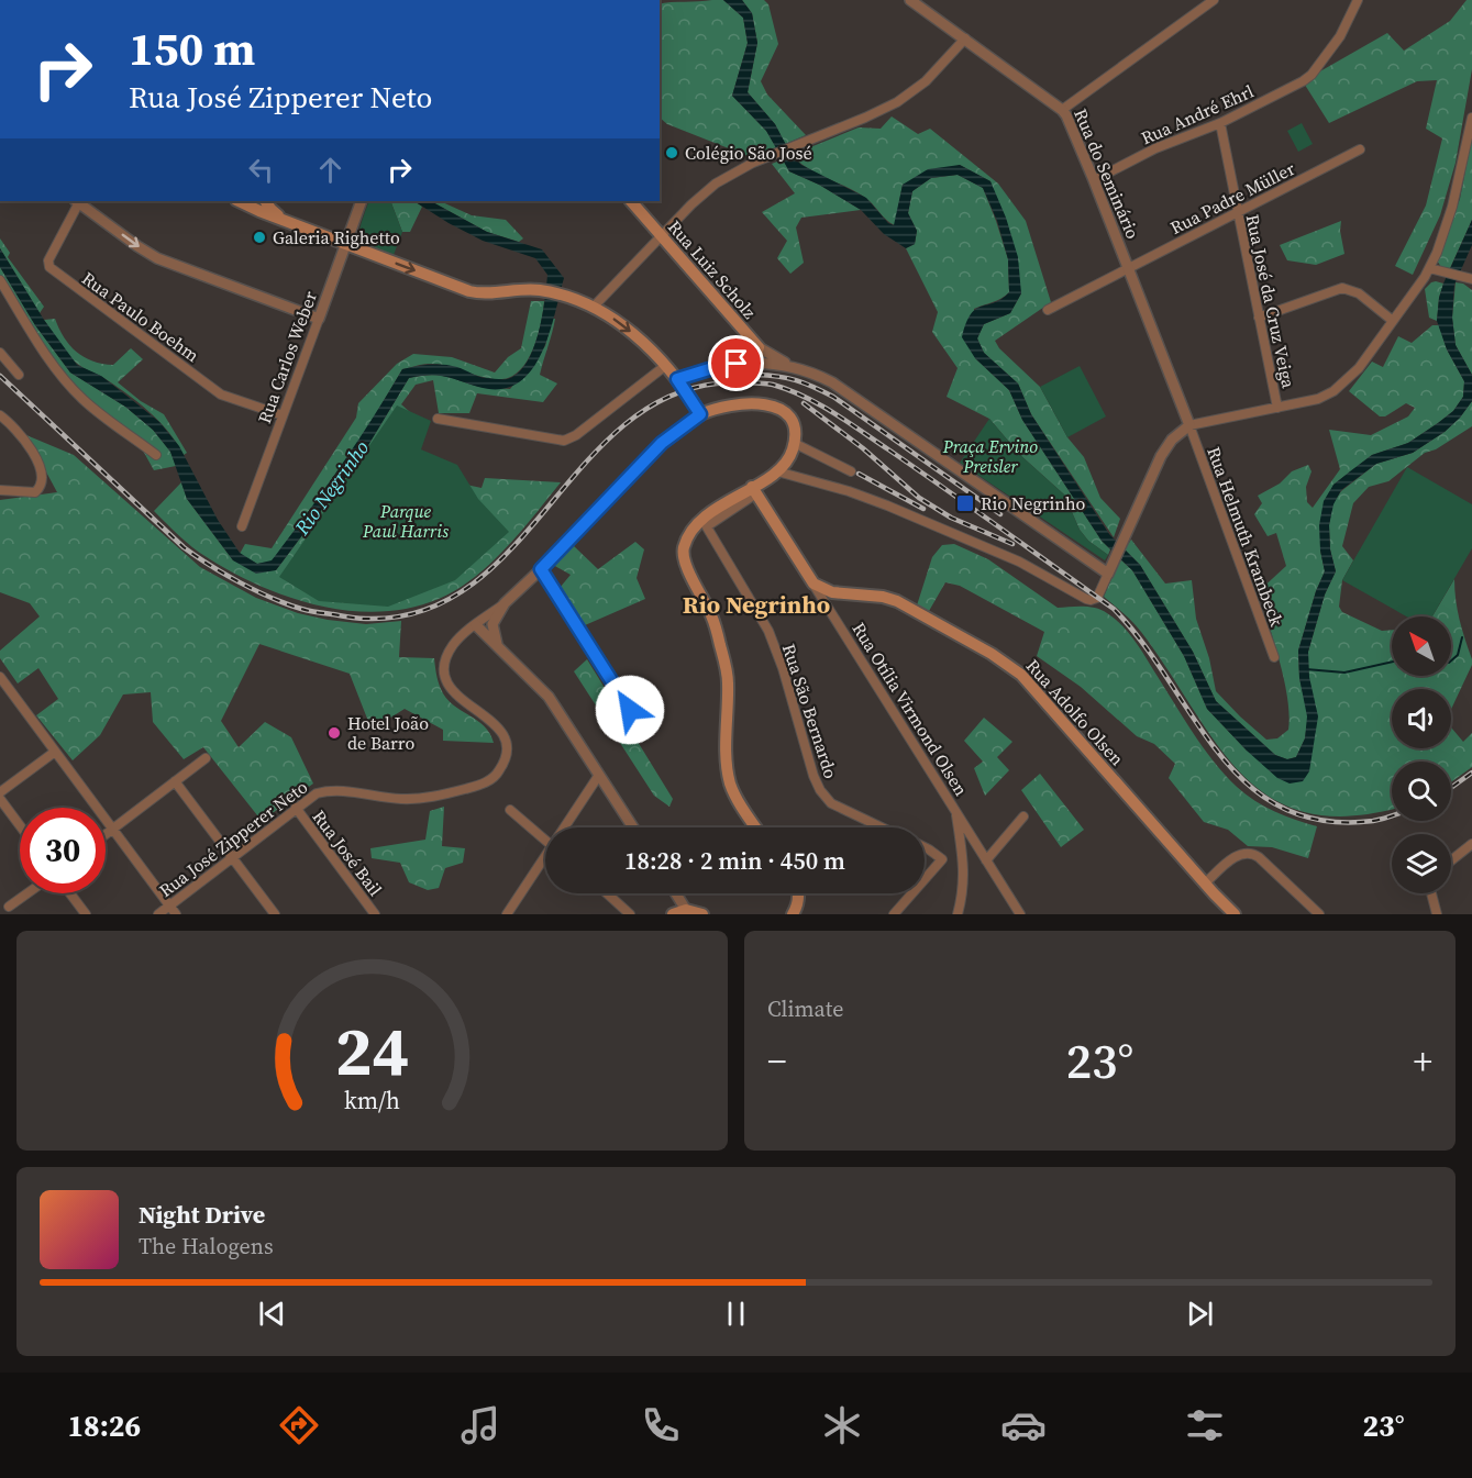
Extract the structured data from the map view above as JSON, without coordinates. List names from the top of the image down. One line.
{"streets":{"main road":["Rua Luiz Scholz","Rua Otília Virmond Olsen","Rua Adolfo Olsen","Rua José Zipperer Neto"],"street":["Rua André Ehrl","Rua do Seminário","Rua Padre Müller","Rua José da Cruz Veiga","Rua Paulo Boehm","Rua Carlos Weber","Rua Helmuth Krambeck","Rua São Bernardo","Rua José Bail"]},"crossings":[["Rua André Ehrl","Rua do Seminário"],["Rua André Ehrl","Rua José da Cruz Veiga"],["Rua do Seminário","Rua Padre Müller"],["Rua do Seminário","Rua Helmuth Krambeck"],["Rua Padre Müller","Rua José da Cruz Veiga"],["Rua Paulo Boehm","Rua Carlos Weber"],["Rua Otília Virmond Olsen","Rua Adolfo Olsen"],["Rua José Zipperer Neto","Rua José Bail"]],"districts":["Rio Negrinho"],"water":["Rio Negrinho"],"parks":["Praça Ervino Preisler","Parque Paul Harris"],"places":{"other":["Colégio São José","Galeria Righetto","Hotel João de Barro"],"transit":["Rio Negrinho"]},"north":"top left","page":{"turn":["150 m","Rua José Zipperer Neto"],"limit":"30","trip":"18:28 · 2 min · 450 m","tile":"Climate","heat":["−","23°","+"],"song":["Night Drive","The Halogens"],"tabs":["18:26","23°"],"gauge":["24","km/h"]}}
